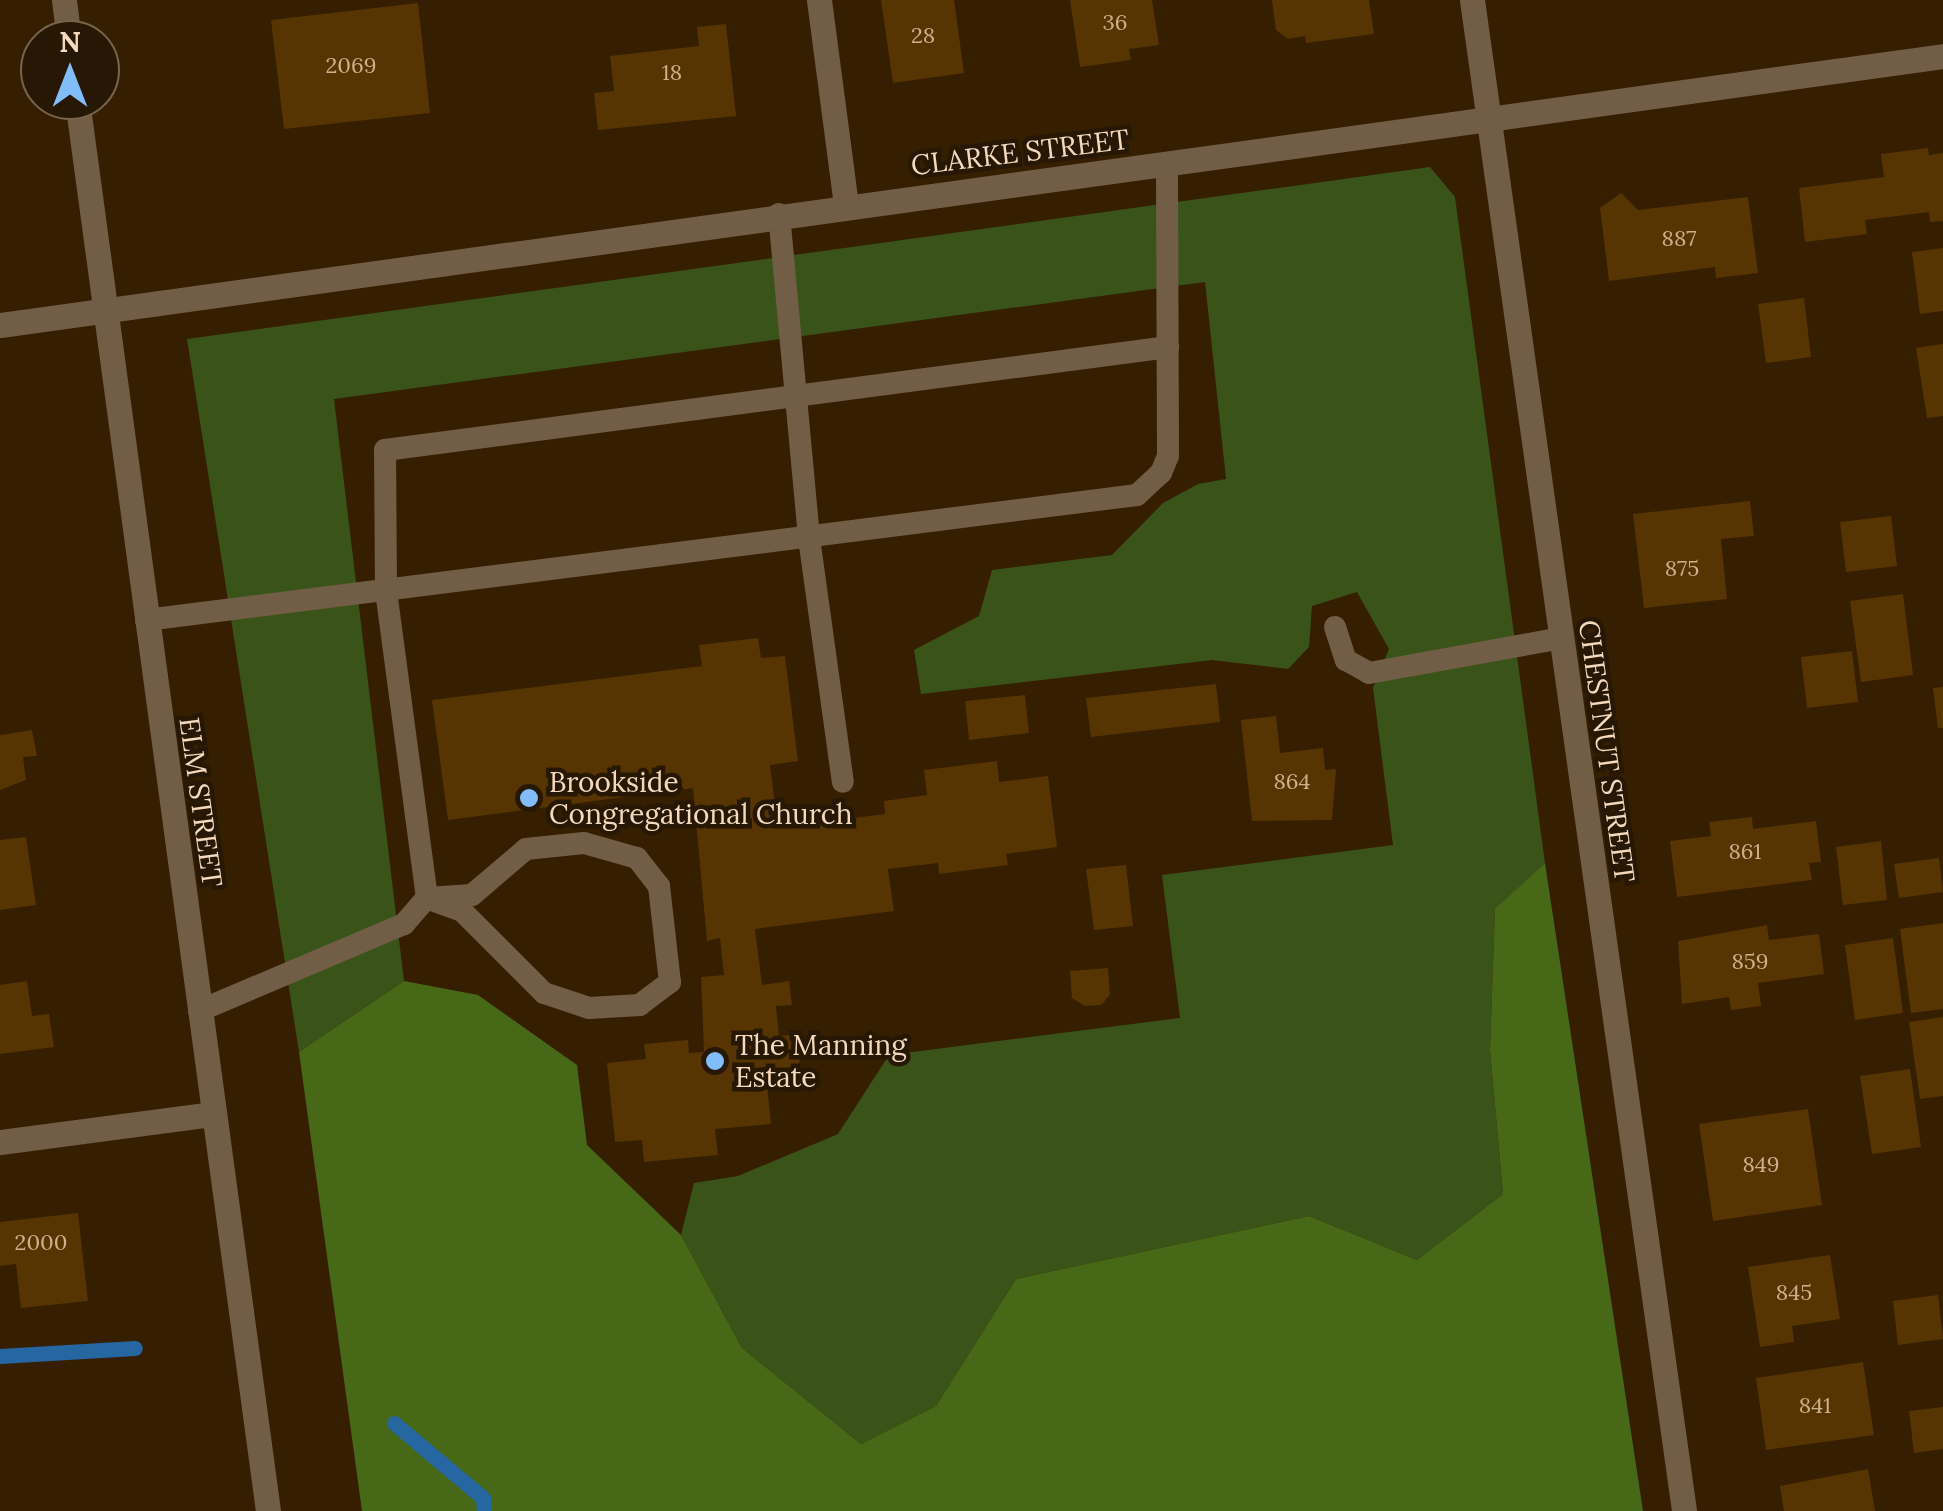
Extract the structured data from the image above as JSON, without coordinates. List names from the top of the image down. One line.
{"streets":{"street":["CLARKE STREET","CHESTNUT STREET","ELM STREET"]},"crossings":[["CLARKE STREET","CHESTNUT STREET"],["CLARKE STREET","ELM STREET"]],"places":["Brookside Congregational Church","The Manning Estate"],"house_numbers":["36","28","2069","18","887","875","864","861","859","849","2000","845","841"],"north":"top"}
